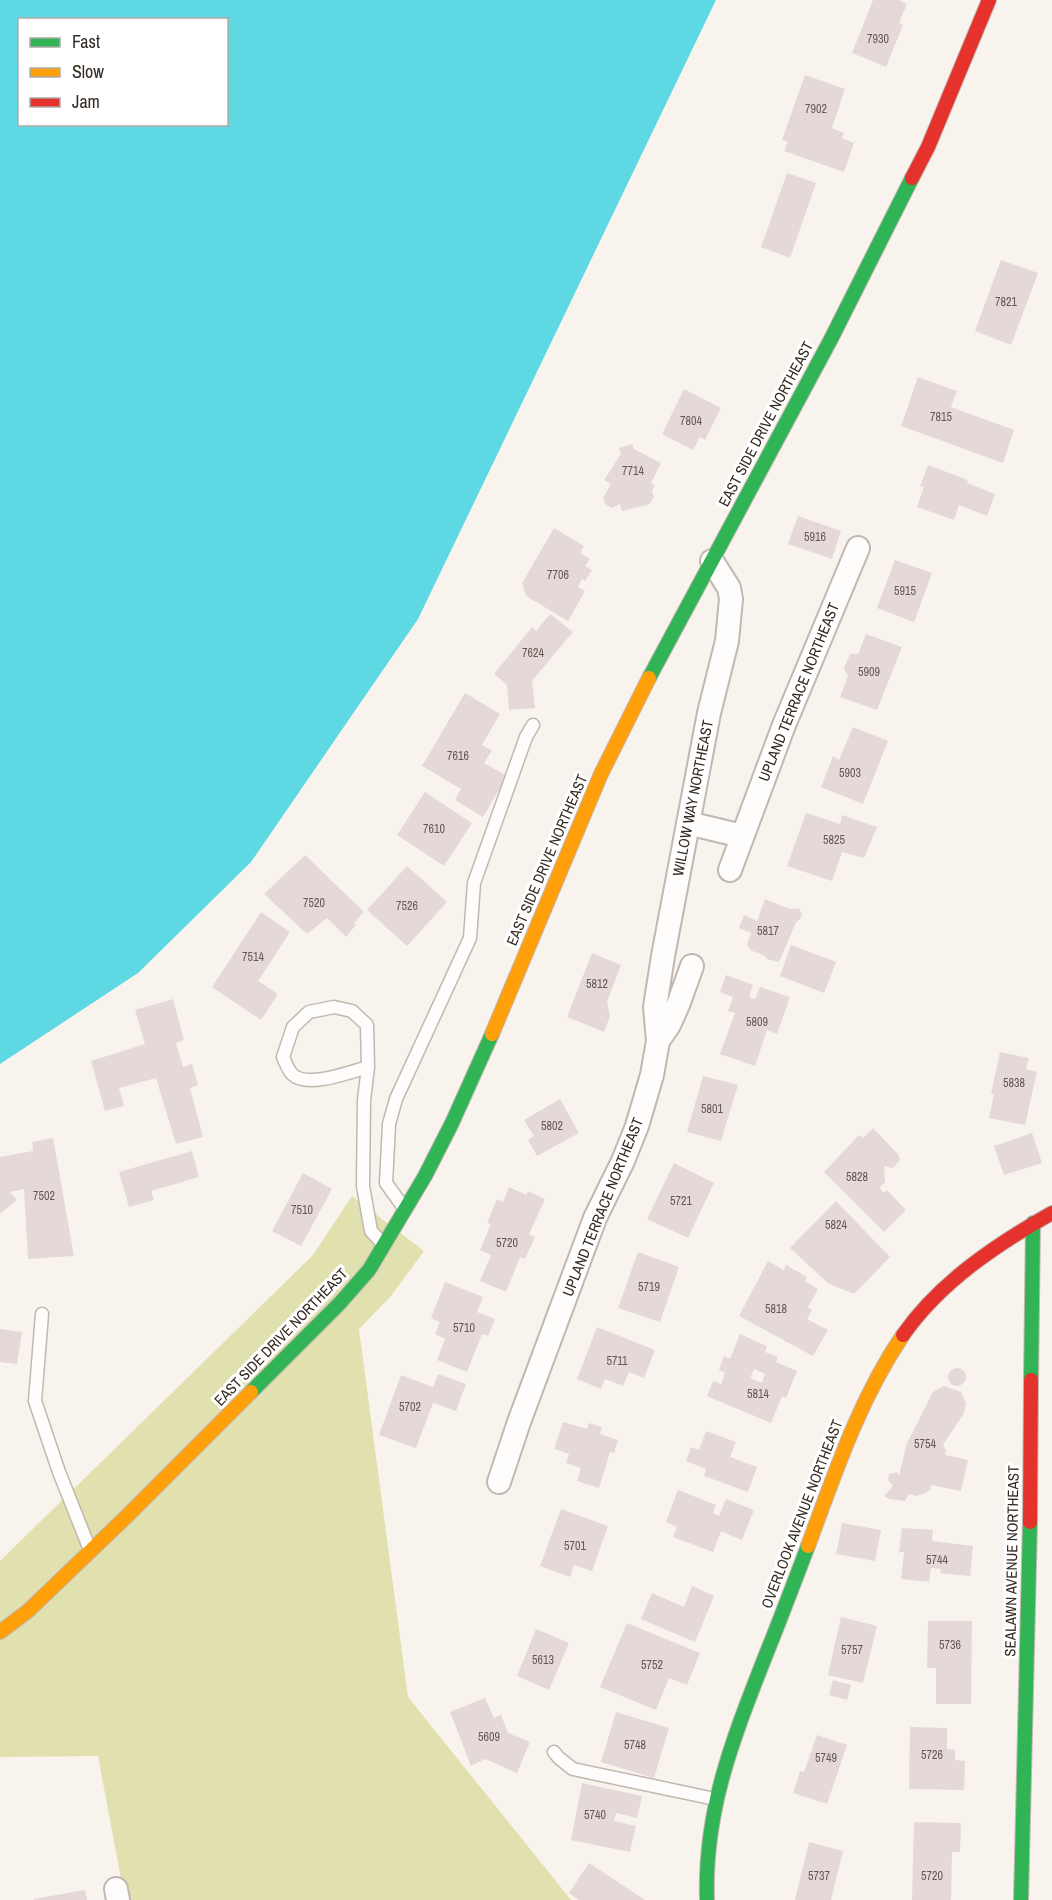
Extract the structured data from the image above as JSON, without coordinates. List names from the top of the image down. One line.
{"streets":{"main road":["EAST SIDE DRIVE NORTHEAST","OVERLOOK AVENUE NORTHEAST","SEALAWN AVENUE NORTHEAST"],"street":["UPLAND TERRACE NORTHEAST","WILLOW WAY NORTHEAST"]},"crossings":[["EAST SIDE DRIVE NORTHEAST","WILLOW WAY NORTHEAST"],["UPLAND TERRACE NORTHEAST","WILLOW WAY NORTHEAST"],["OVERLOOK AVENUE NORTHEAST","SEALAWN AVENUE NORTHEAST"]],"house_numbers":["7930","7902","7821","7815","7804","7714","5916","7706","5915","7624","5909","7616","5903","7610","5825","7520","7526","5817","7514","5812","5809","5838","5801","5802","5828","7502","5721","7510","5824","5720","5719","5818","5710","5711","5814","5702","5754","5701","5744","5736","5757","5613","5752","5609","5748","5726","5749","5740","5737","5720"],"legend":["Fast","Slow","Jam"]}
